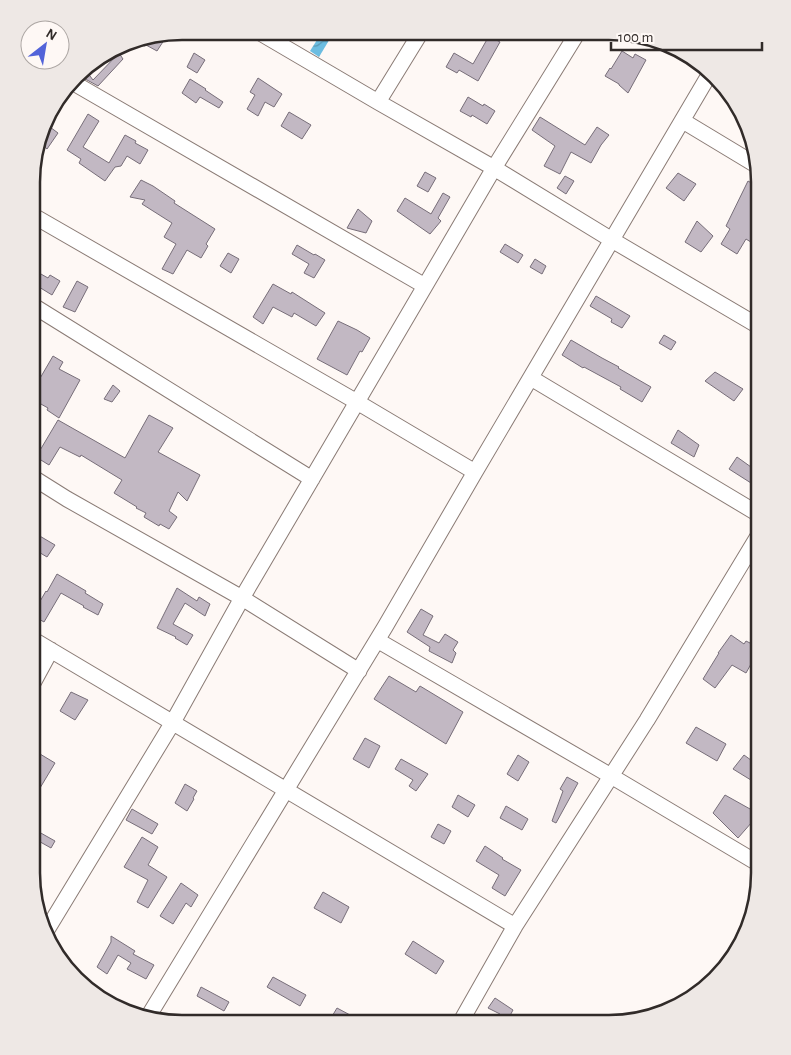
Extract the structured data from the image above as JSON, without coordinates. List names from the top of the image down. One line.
{"scale_bar":"100 m","north":"top right"}
